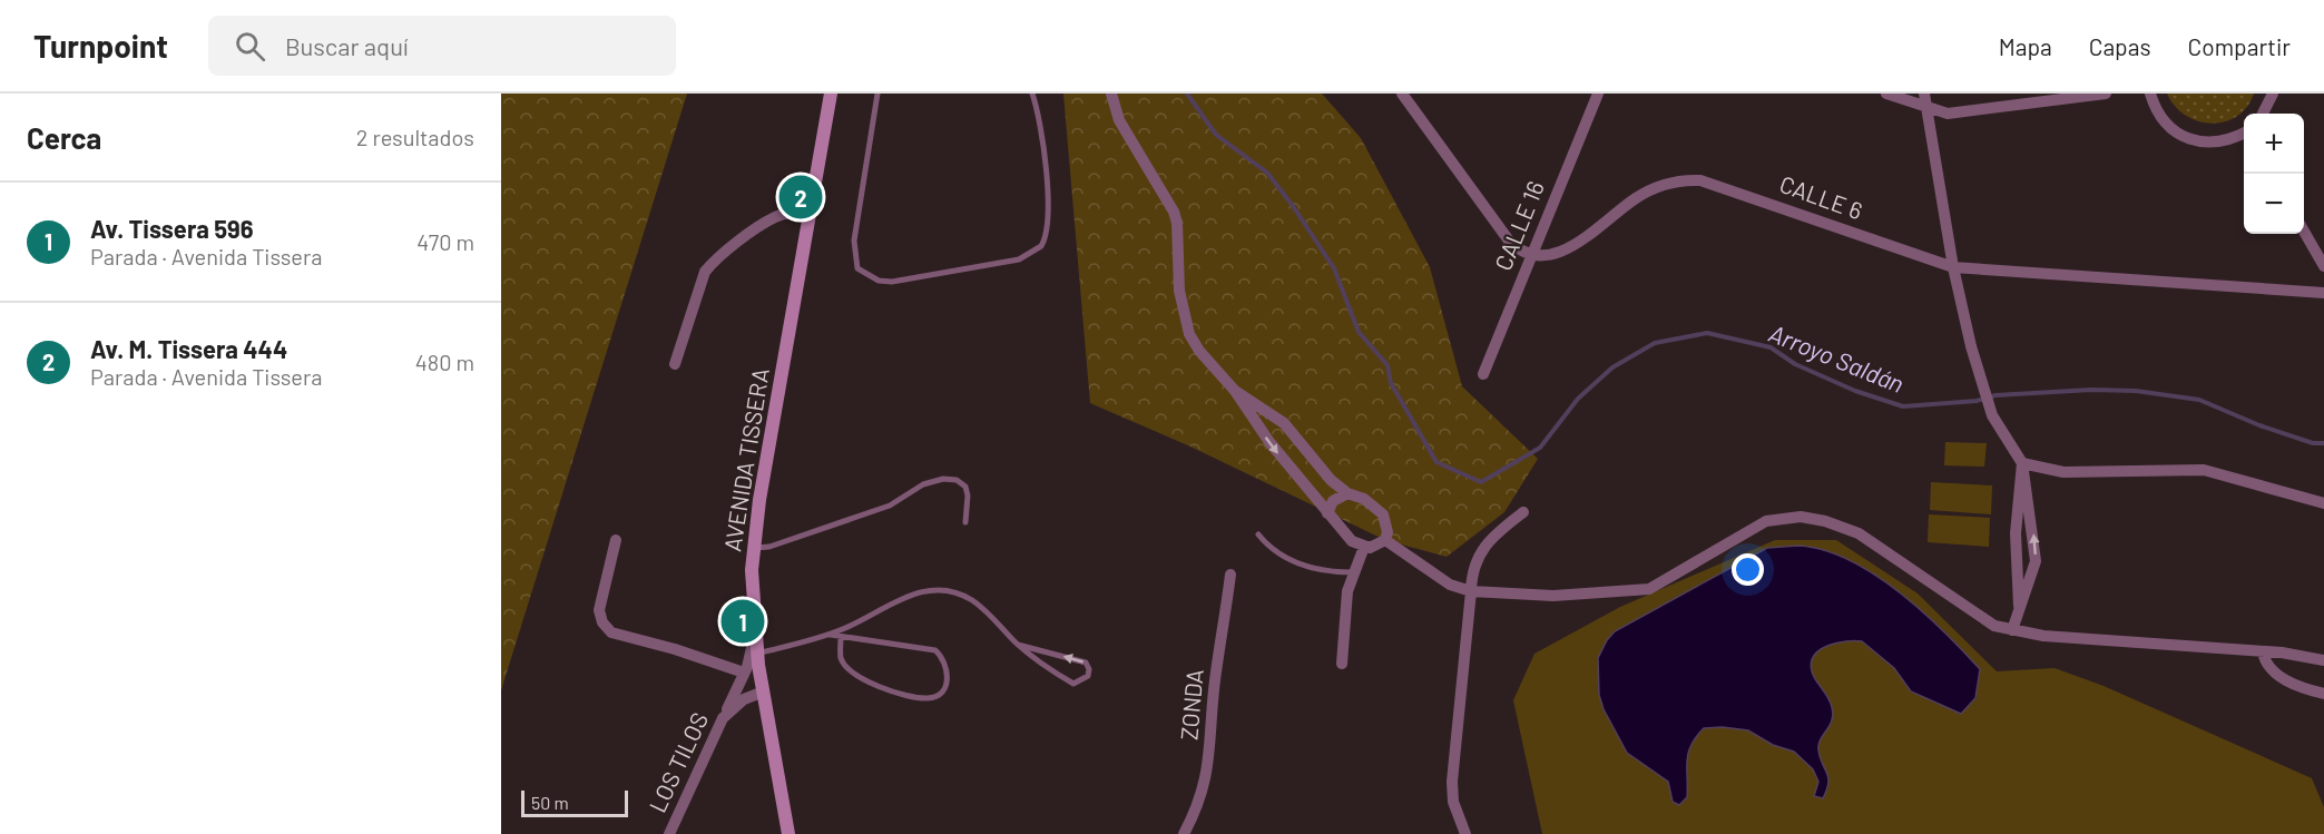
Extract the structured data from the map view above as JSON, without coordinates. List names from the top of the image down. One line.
{"streets":{"main road":["AVENIDA TISSERA"],"street":["CALLE 6","CALLE 16","ZONDA","LOS TILOS"]},"crossings":[["CALLE 6","CALLE 16"],["AVENIDA TISSERA","LOS TILOS"]],"water":["Arroyo Saldán"],"scale_bar":"50 m","page":{"header":"Turnpoint","search":"Buscar aquí","nav":["Mapa","Capas","Compartir"],"heading":["Cerca","2 resultados"],"map_buttons":["+","−"],"pins":["2","1"],"list":[{"mark":"1","name":"Av. Tissera 596","note":"Parada · Avenida Tissera","value":"470 m"},{"mark":"2","name":"Av. M. Tissera 444","note":"Parada · Avenida Tissera","value":"480 m"}],"scale":"50 m"}}
